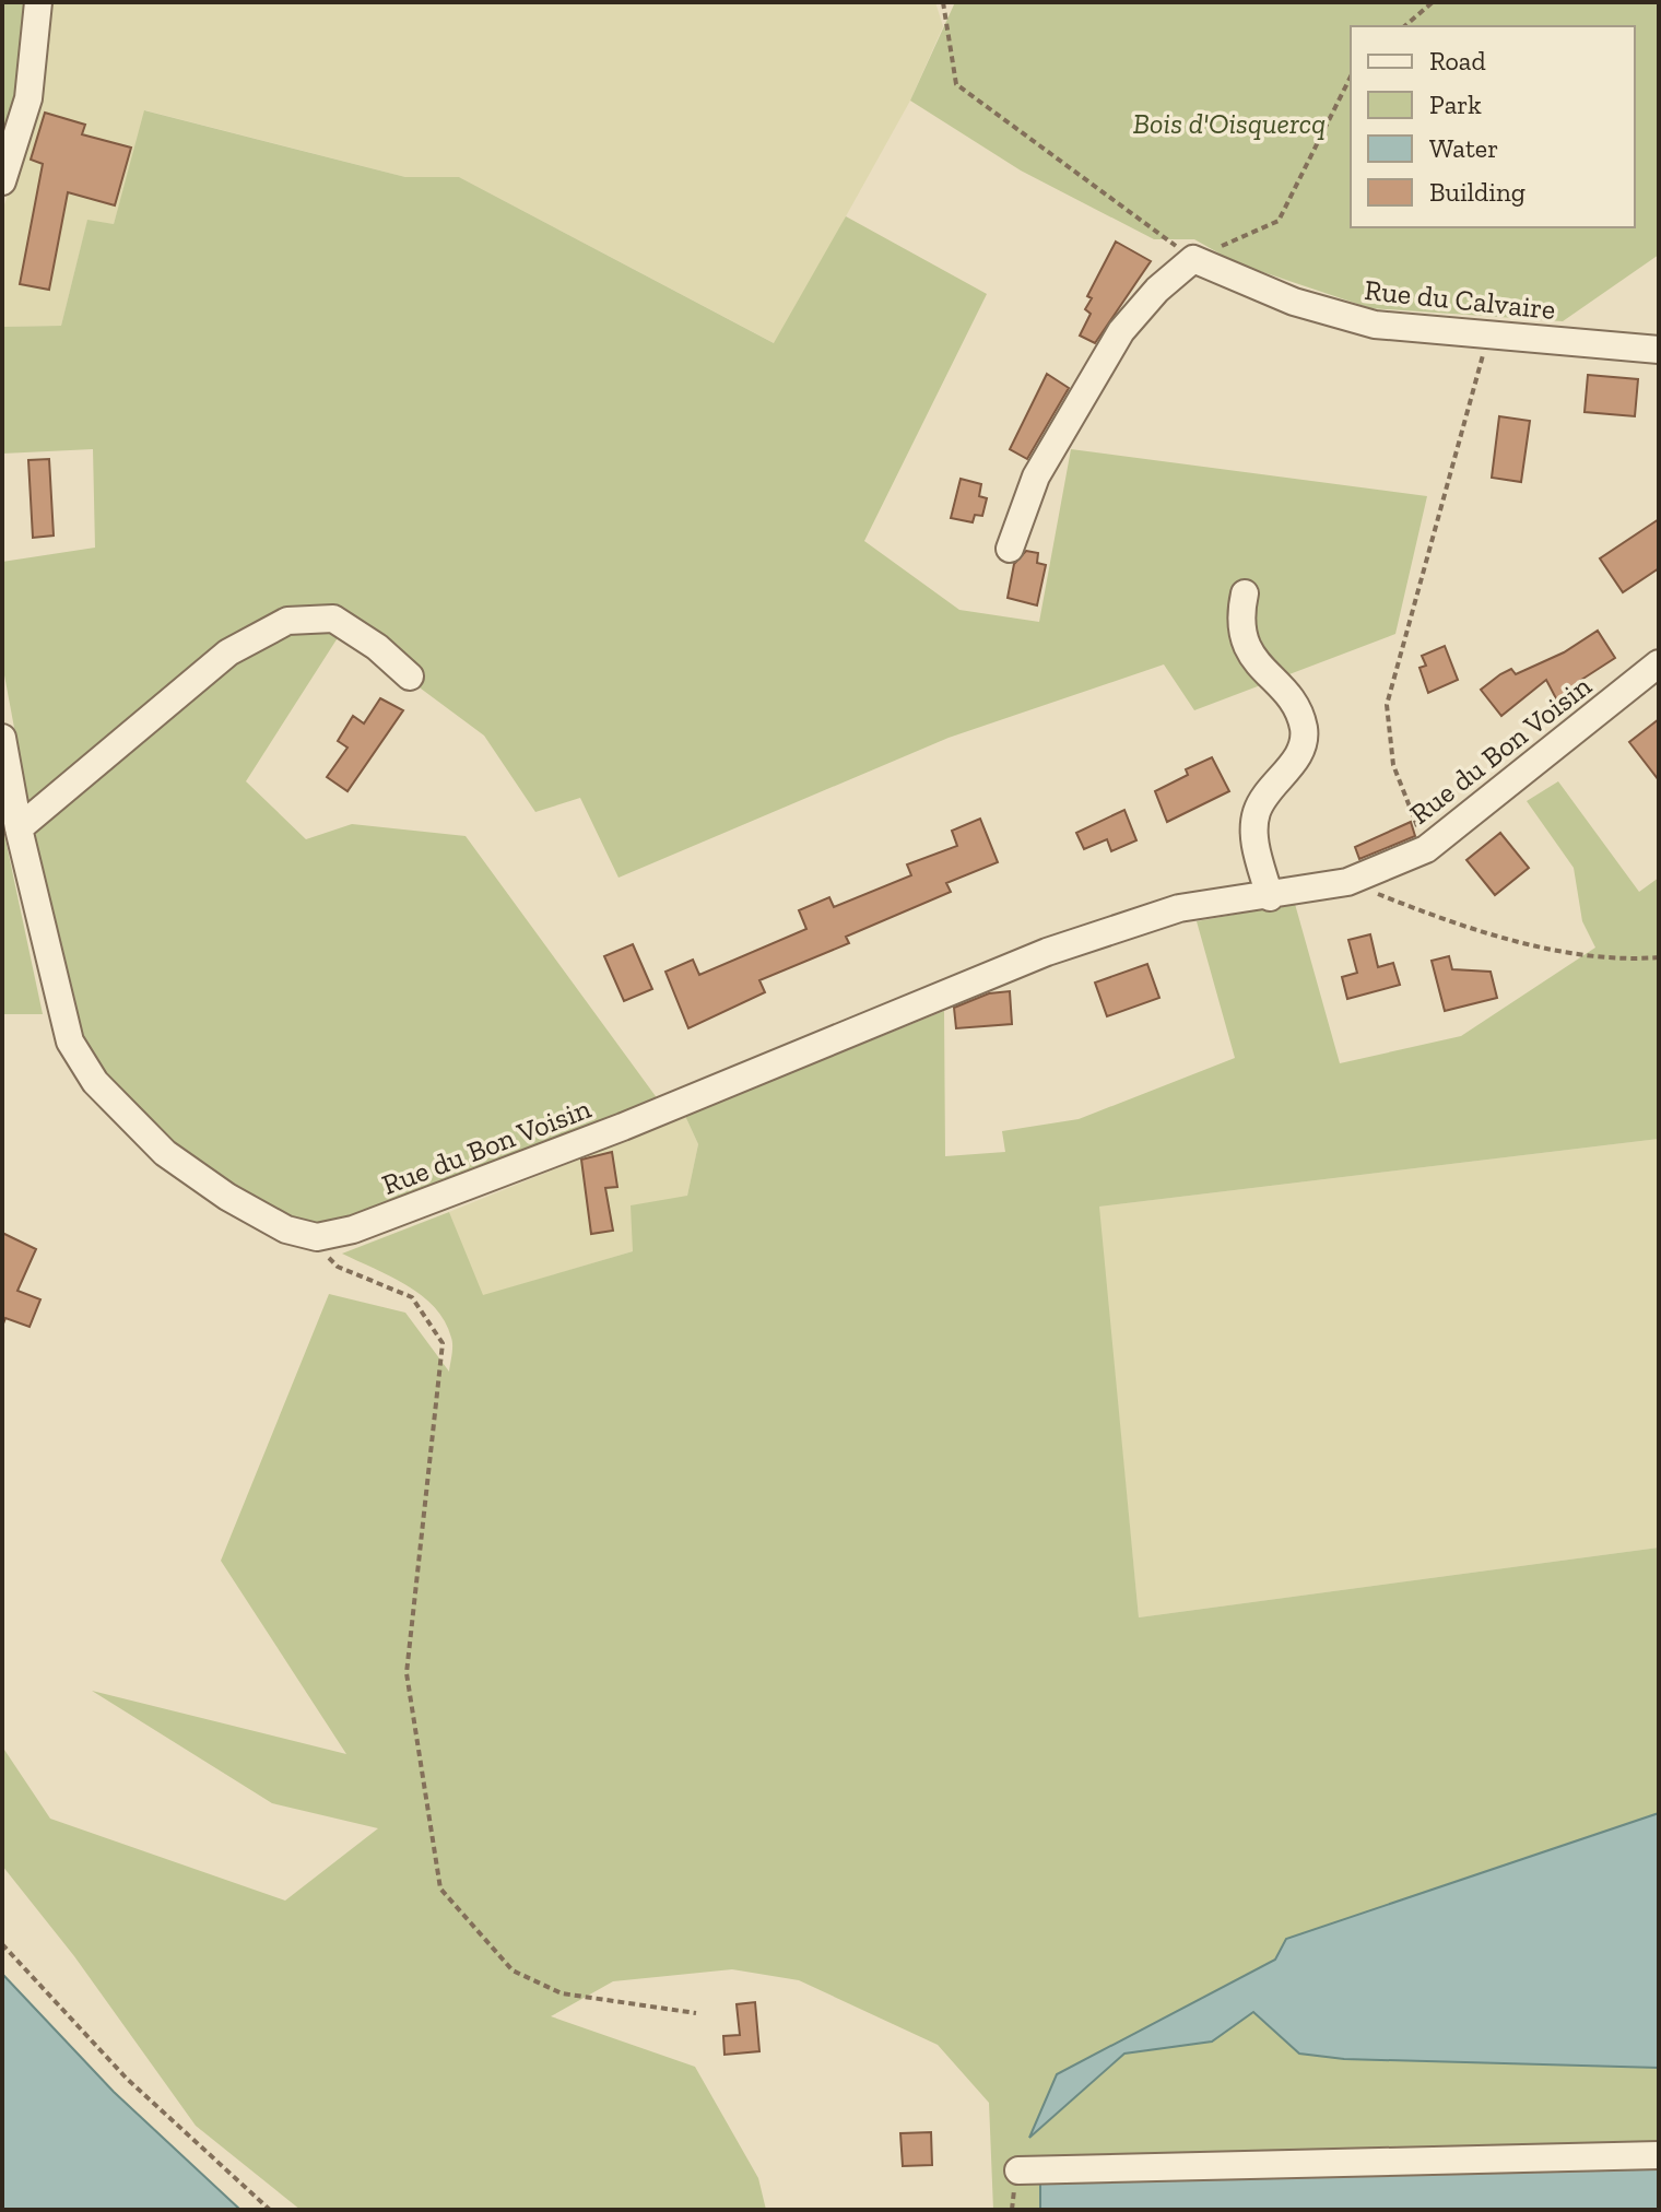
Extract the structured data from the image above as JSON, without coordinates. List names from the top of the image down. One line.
{"streets":{"street":["Rue du Calvaire","Rue du Bon Voisin"]},"parks":["Bois d'Oisquercq"],"legend":["Road","Park","Water","Building"]}
